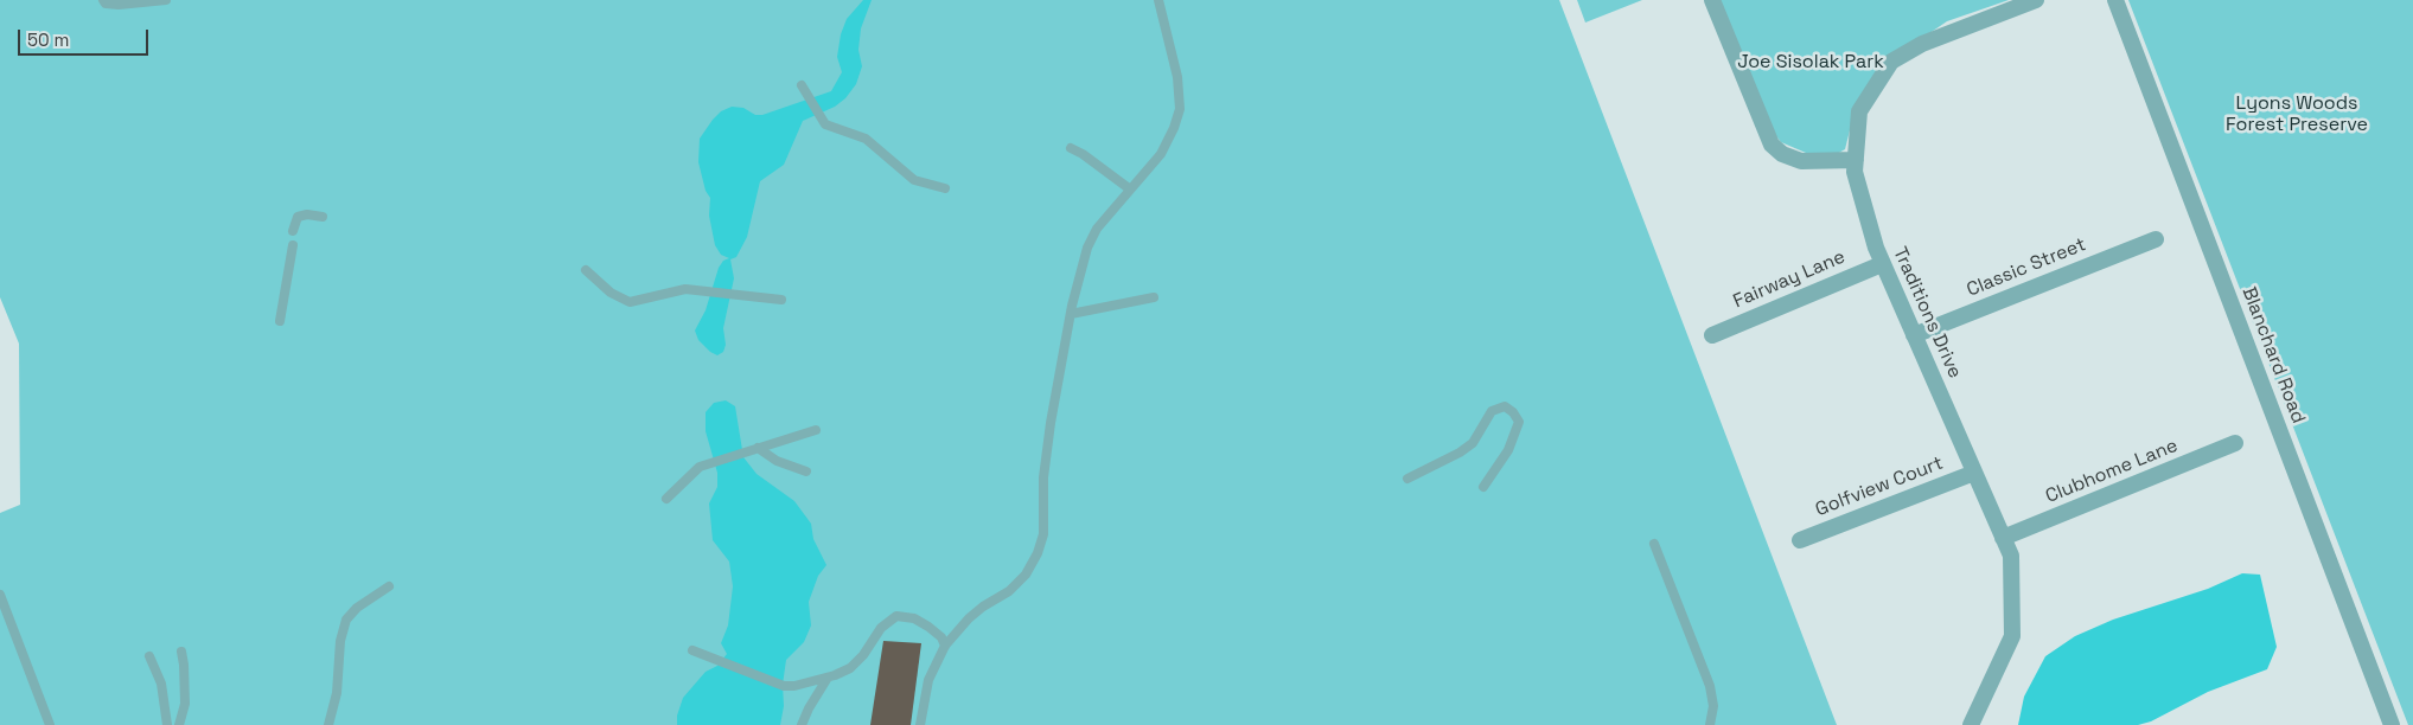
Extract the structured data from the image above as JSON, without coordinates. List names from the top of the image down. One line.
{"streets":{"street":["Classic Street","Fairway Lane","Traditions Drive","Blanchard Road","Clubhome Lane","Golfview Court"]},"crossings":[["Classic Street","Traditions Drive"],["Fairway Lane","Traditions Drive"],["Traditions Drive","Clubhome Lane"],["Traditions Drive","Golfview Court"]],"parks":["Joe Sisolak Park","Lyons Woods Forest Preserve"],"scale_bar":"50 m"}
